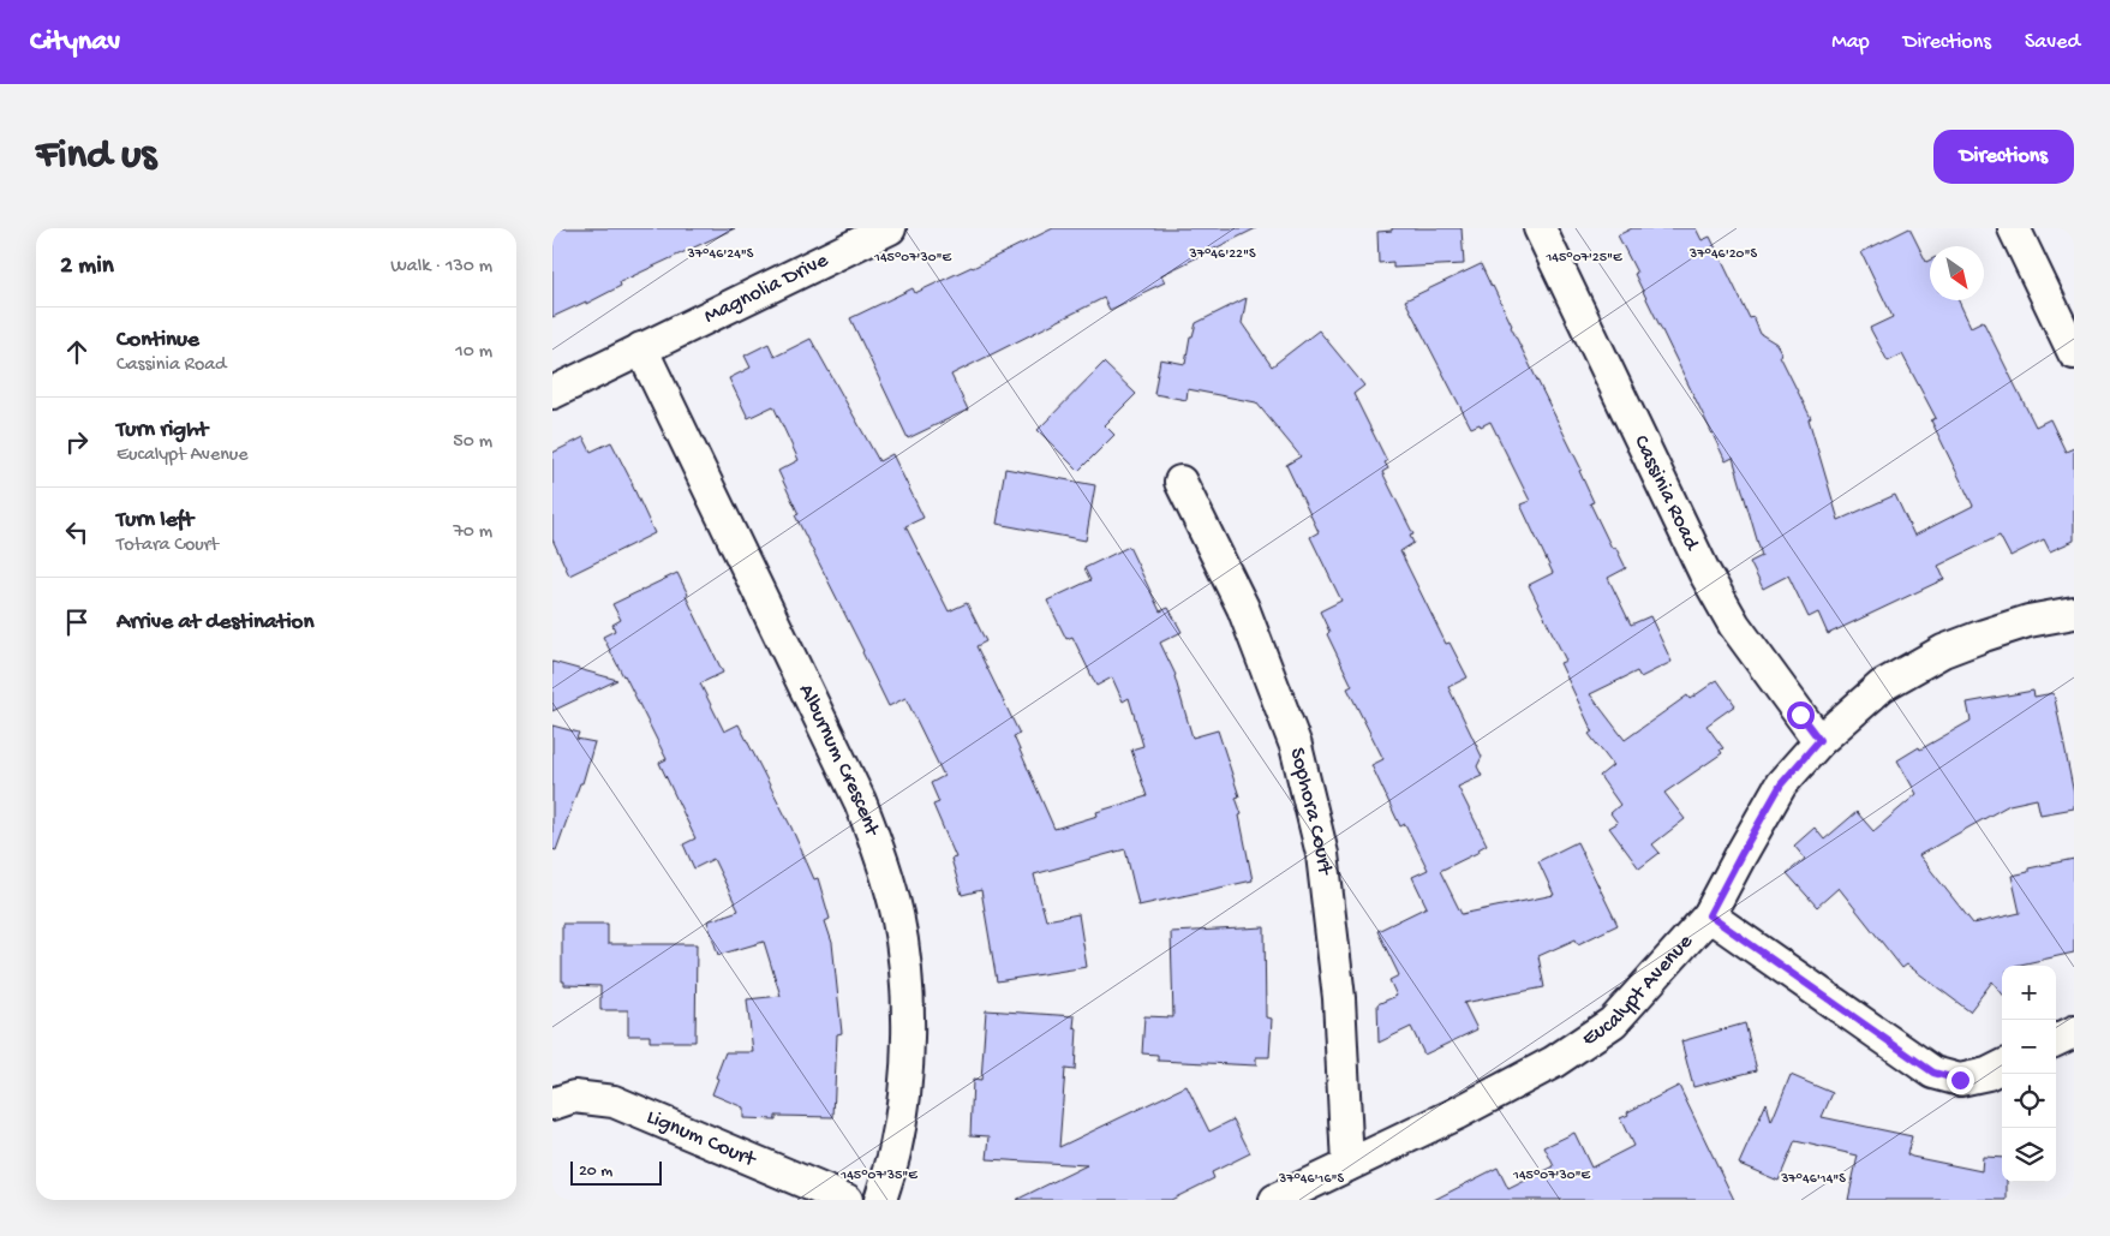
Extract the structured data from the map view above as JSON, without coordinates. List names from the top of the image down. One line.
{"streets":{"street":["Magnolia Drive","Cassinia Road","Alburnum Crescent","Sophora Court","Eucalypt Avenue","Lignum Court"]},"crossings":[["Magnolia Drive","Alburnum Crescent"],["Cassinia Road","Eucalypt Avenue"],["Sophora Court","Eucalypt Avenue"]],"scale_bar":"20 m","north":"bottom right","page":{"header":"Citynav","nav":["Map","Directions","Saved"],"buttons":"Directions","title":"Find us","heading":["2 min","Walk · 130 m"],"list":[["Continue","Cassinia Road","10 m"],["Turn right","Eucalypt Avenue","50 m"],["Turn left","Totara Court","70 m"],"Arrive at destination"],"map_buttons":["+","−"],"scale":"20 m"},"coordinates":["37°46'24\"S","37°46'22\"S","37°46'20\"S","145°07'25\"E","145°07'30\"E","145°07'35\"E","37°46'16\"S","37°46'14\"S"]}
